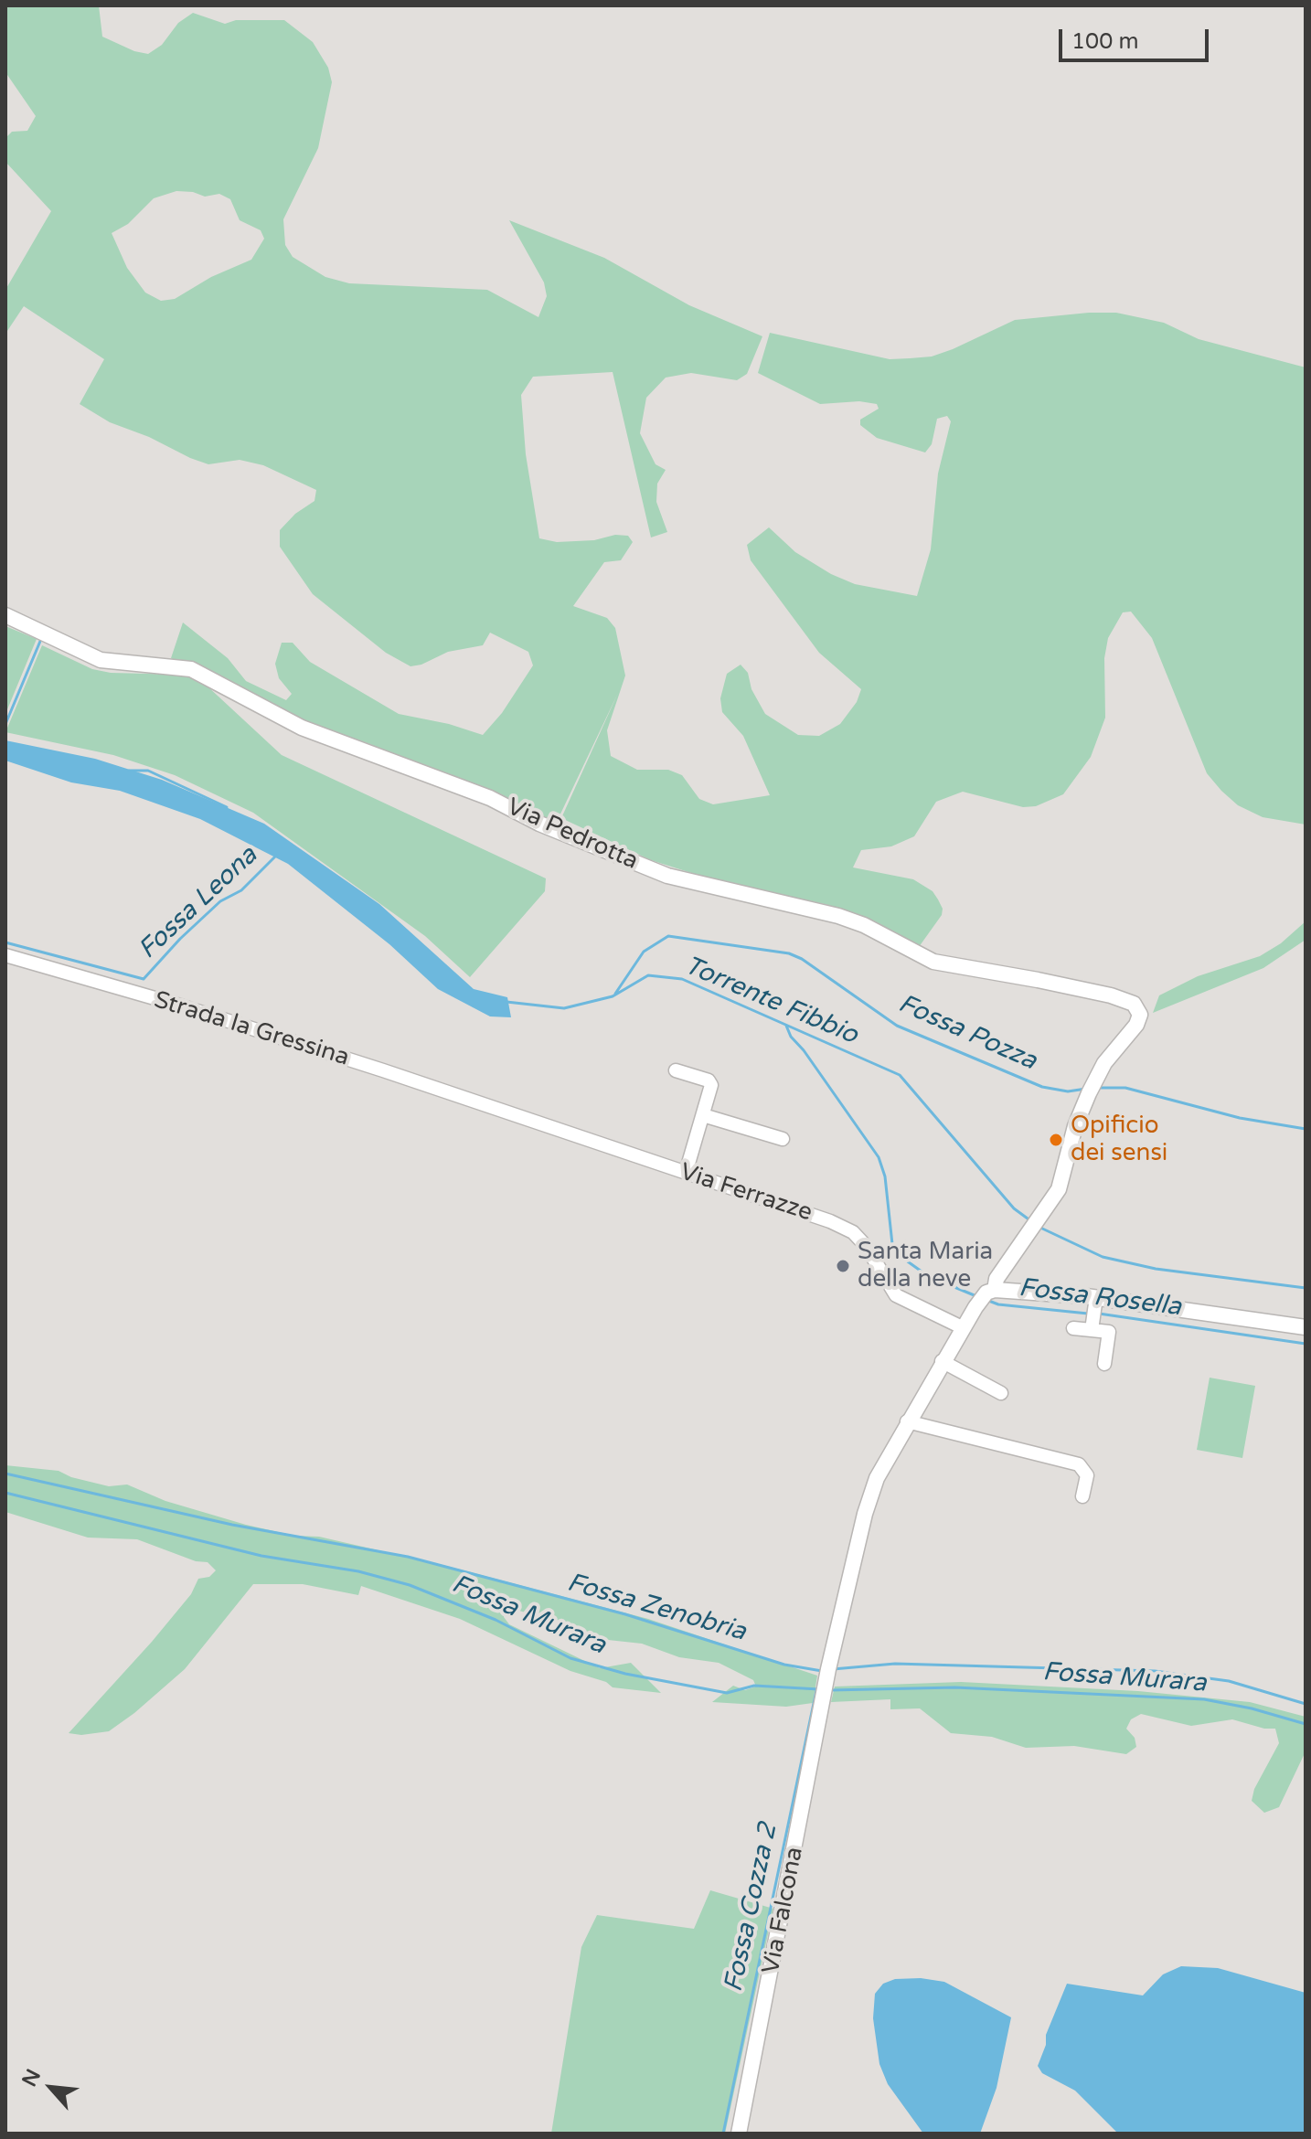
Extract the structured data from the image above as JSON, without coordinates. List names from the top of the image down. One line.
{"streets":{"street":["Via Pedrotta","Strada la Gressina","Via Ferrazze","Via Falcona"]},"crossings":[["Strada la Gressina","Via Ferrazze"]],"water":["Fossa Leona","Torrente Fibbio","Fossa Pozza","Fossa Rosella","Fossa Zenobria","Fossa Murara","Fossa Cozza 2"],"places":["Opificio dei sensi","Santa Maria della neve"],"scale_bar":"100 m","north":"top left"}
